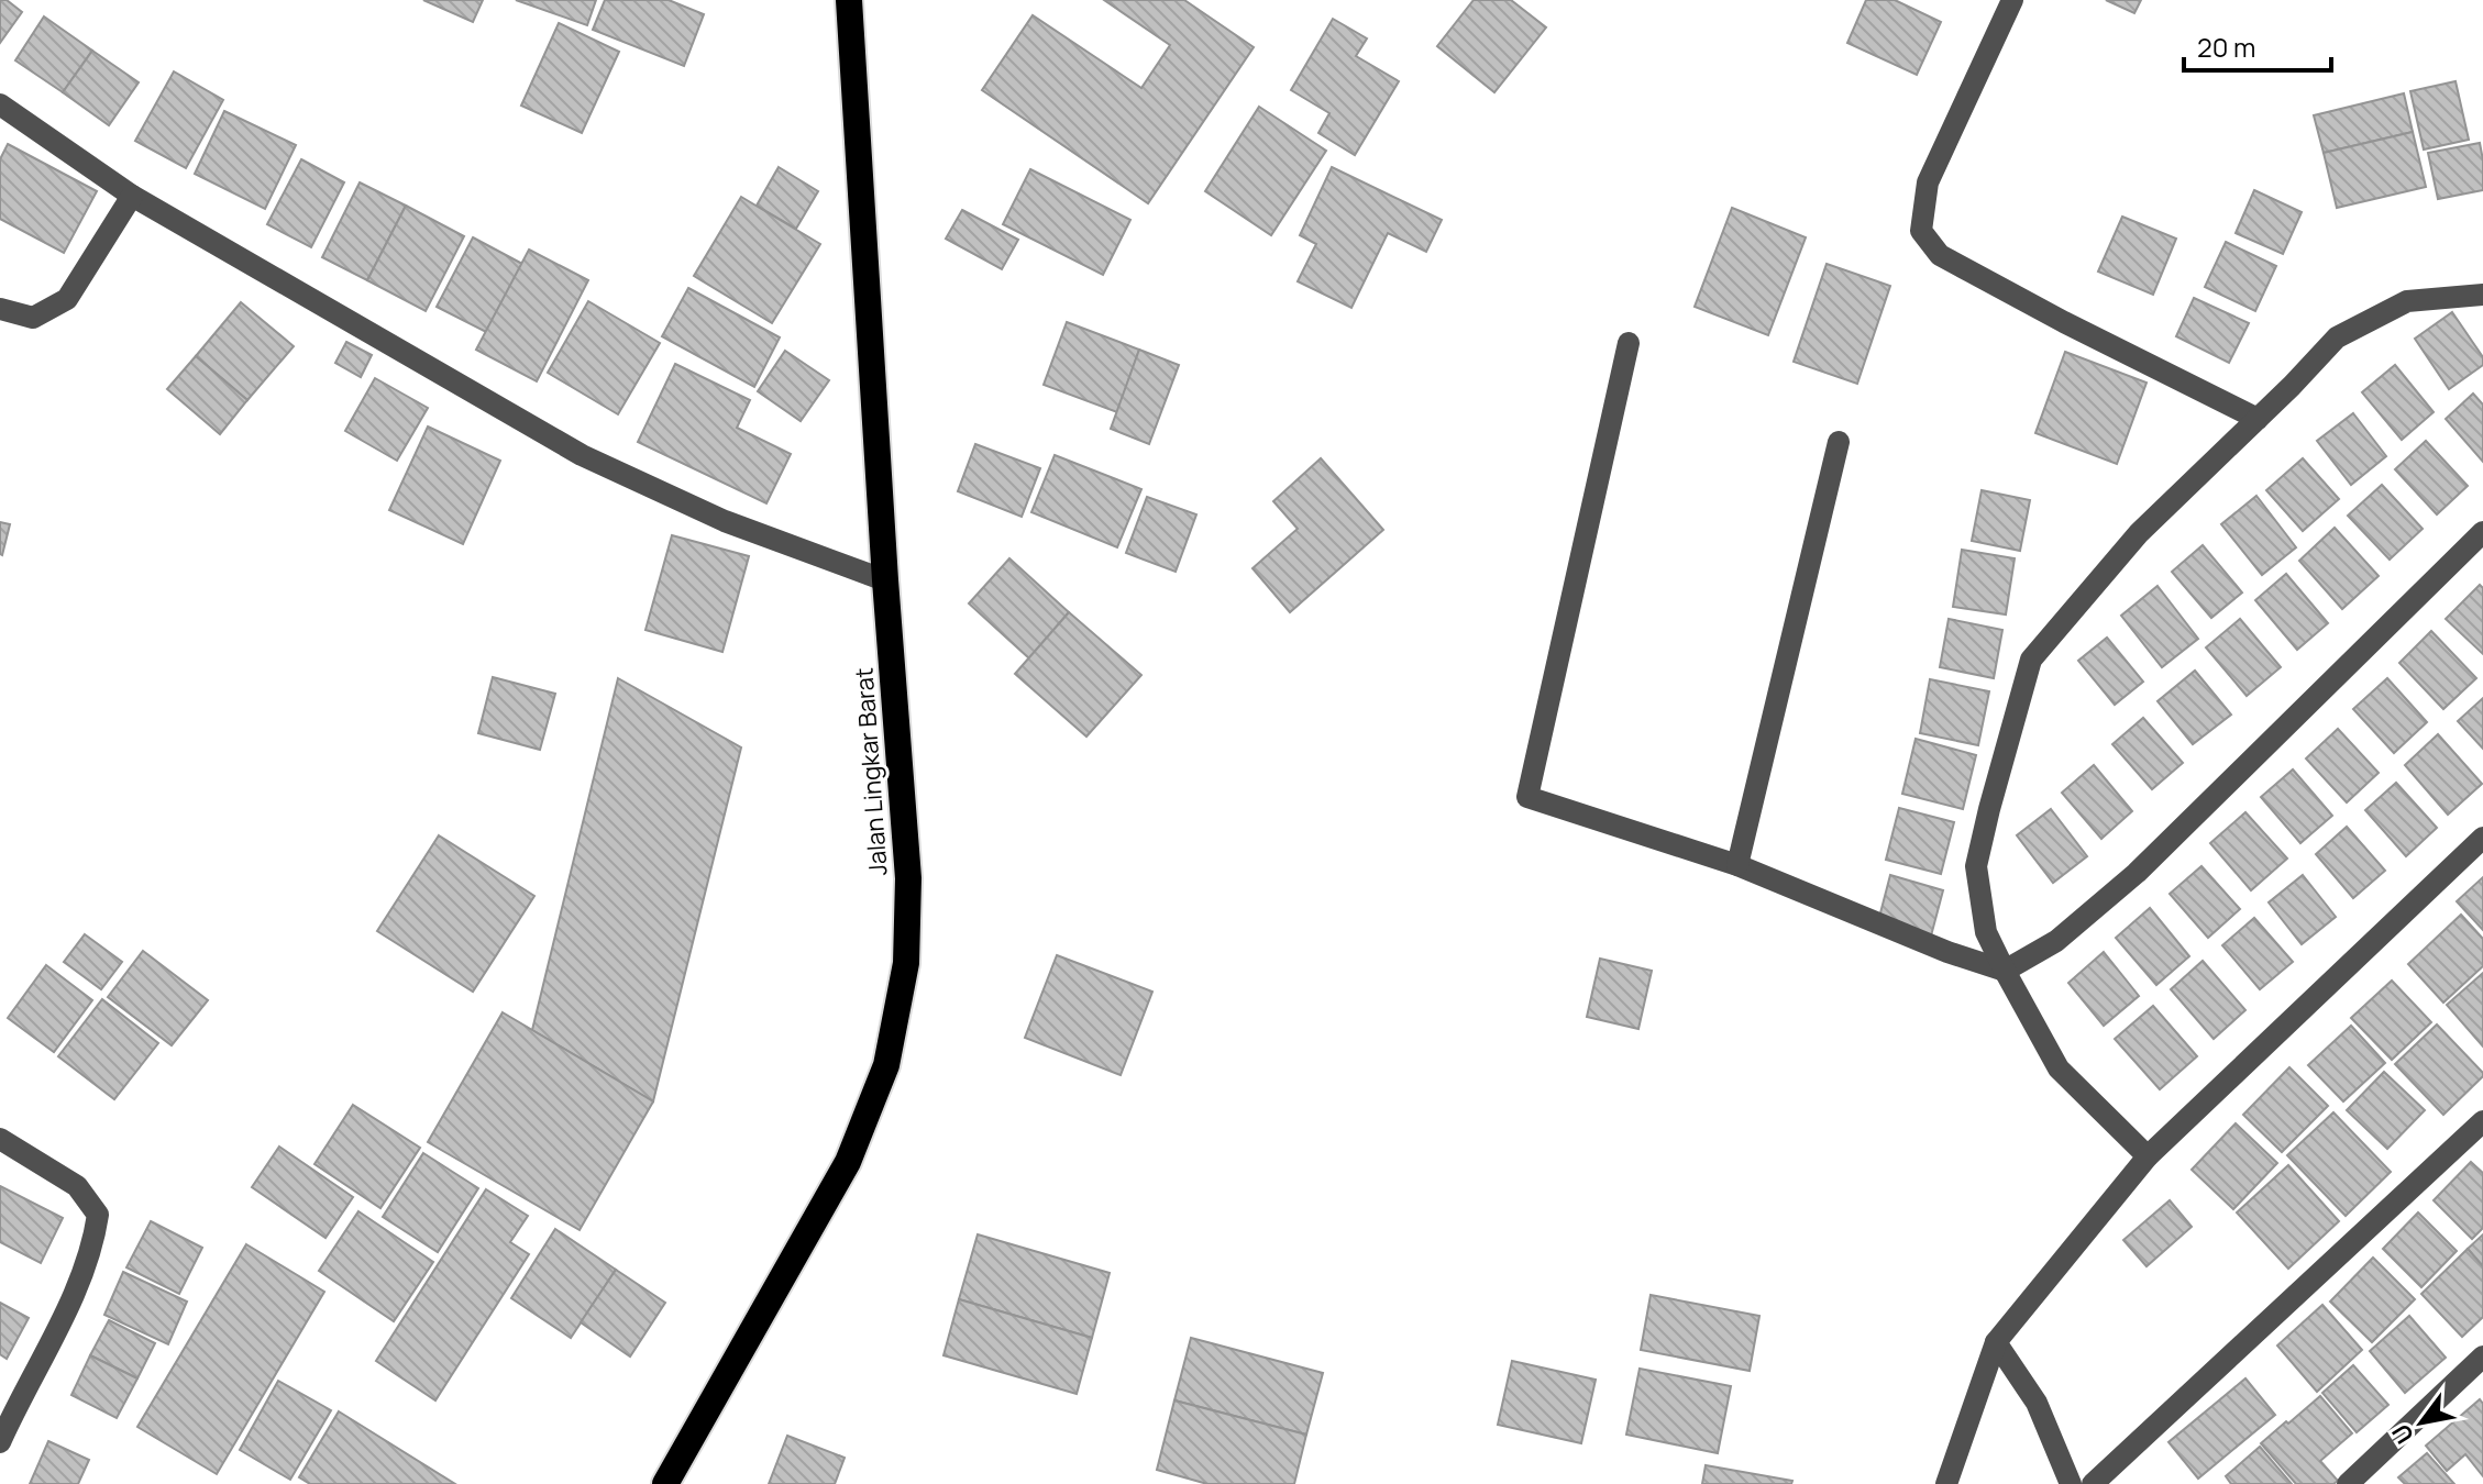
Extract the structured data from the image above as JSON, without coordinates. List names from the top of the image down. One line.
{"streets":{"highway":["Jalan Lingkar Barat"]},"scale_bar":"20 m","north":"bottom left"}
